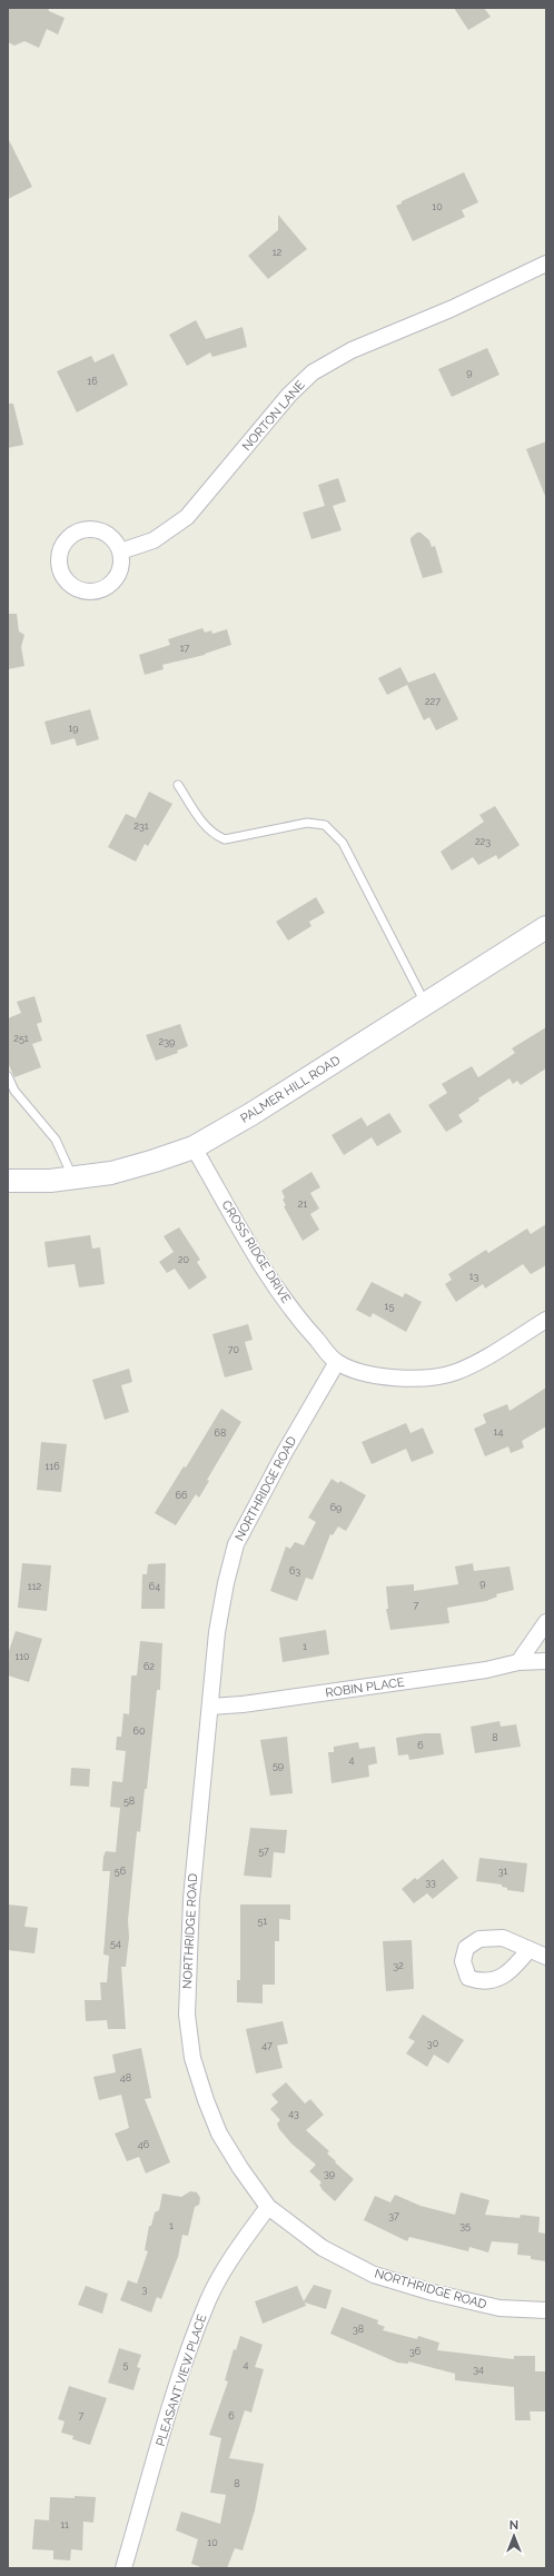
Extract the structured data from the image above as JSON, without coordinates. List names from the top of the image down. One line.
{"streets":{"main road":["PALMER HILL ROAD"],"street":["NORTON LANE","CROSS RIDGE DRIVE","NORTHRIDGE ROAD","ROBIN PLACE","PLEASANT VIEW PLACE"]},"crossings":[["PALMER HILL ROAD","CROSS RIDGE DRIVE"],["CROSS RIDGE DRIVE","NORTHRIDGE ROAD"],["NORTHRIDGE ROAD","ROBIN PLACE"],["NORTHRIDGE ROAD","PLEASANT VIEW PLACE"]],"house_numbers":["10","12","9","16","17","227","19","231","223","251","239","21","20","13","15","70","14","68","116","66","69","63","9","112","64","7","1","110","62","60","8","6","4","59","58","57","56","31","33","51","54","32","30","47","48","43","46","39","37","1","35","3","38","36","5","4","34","7","6","8","11","10"],"north":"top"}
